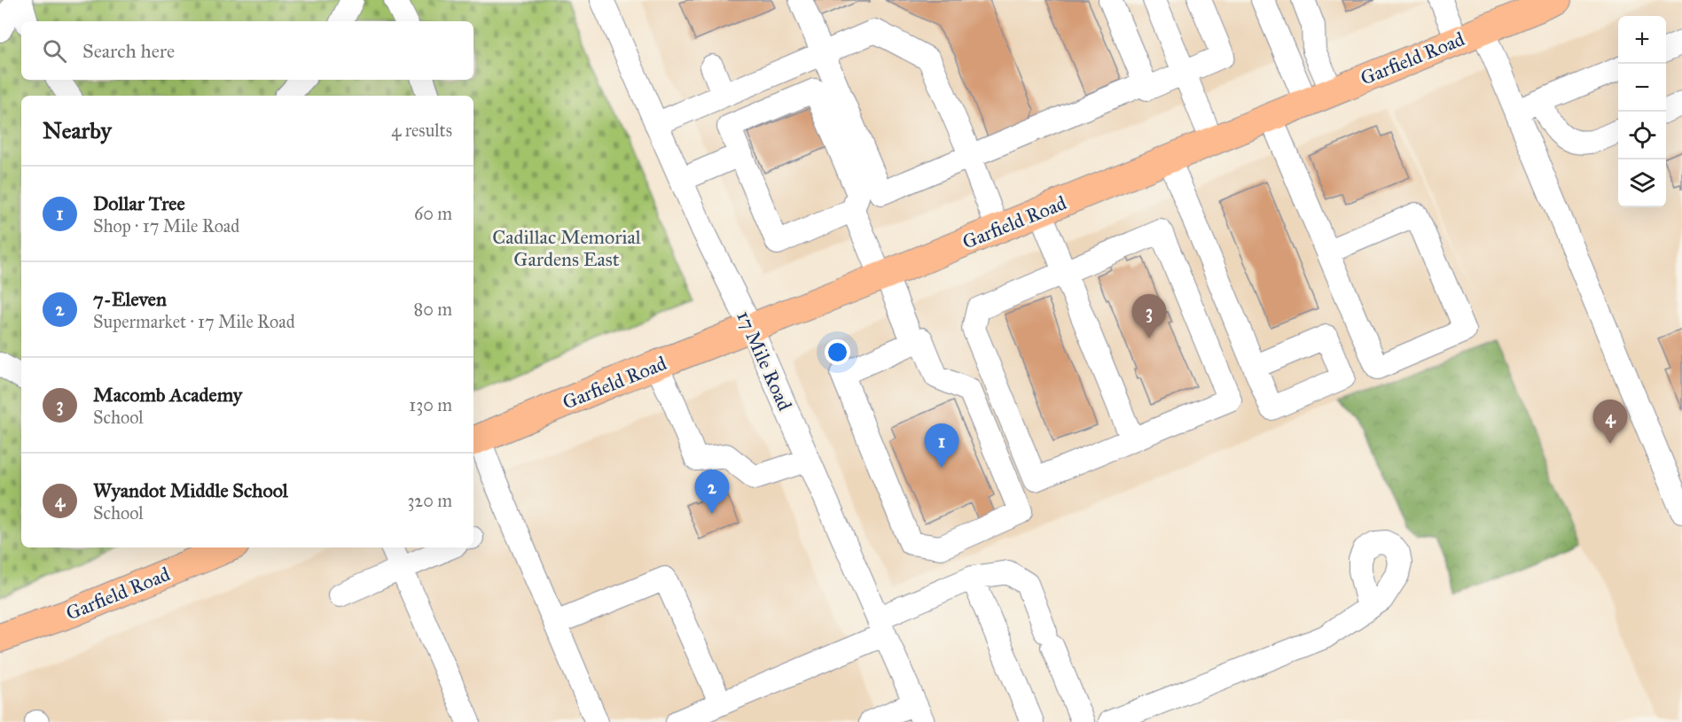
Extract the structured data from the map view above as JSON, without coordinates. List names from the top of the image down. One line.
{"streets":{"main road":["Garfield Road"],"street":["17 Mile Road"]},"crossings":[["Garfield Road","17 Mile Road"]],"parks":["Cadillac Memorial Gardens East"],"page":{"map_buttons":["+","−"],"search":"Search here","heading":["Nearby","4 results"],"list":[{"mark":"1","name":"Dollar Tree","note":"Shop · 17 Mile Road","value":"60 m"},{"mark":"2","name":"7-Eleven","note":"Supermarket · 17 Mile Road","value":"80 m"},{"mark":"3","name":"Macomb Academy","note":"School","value":"130 m"},{"mark":"4","name":"Wyandot Middle School","note":"School","value":"320 m"}],"pins":["3","4","1","2"]}}
